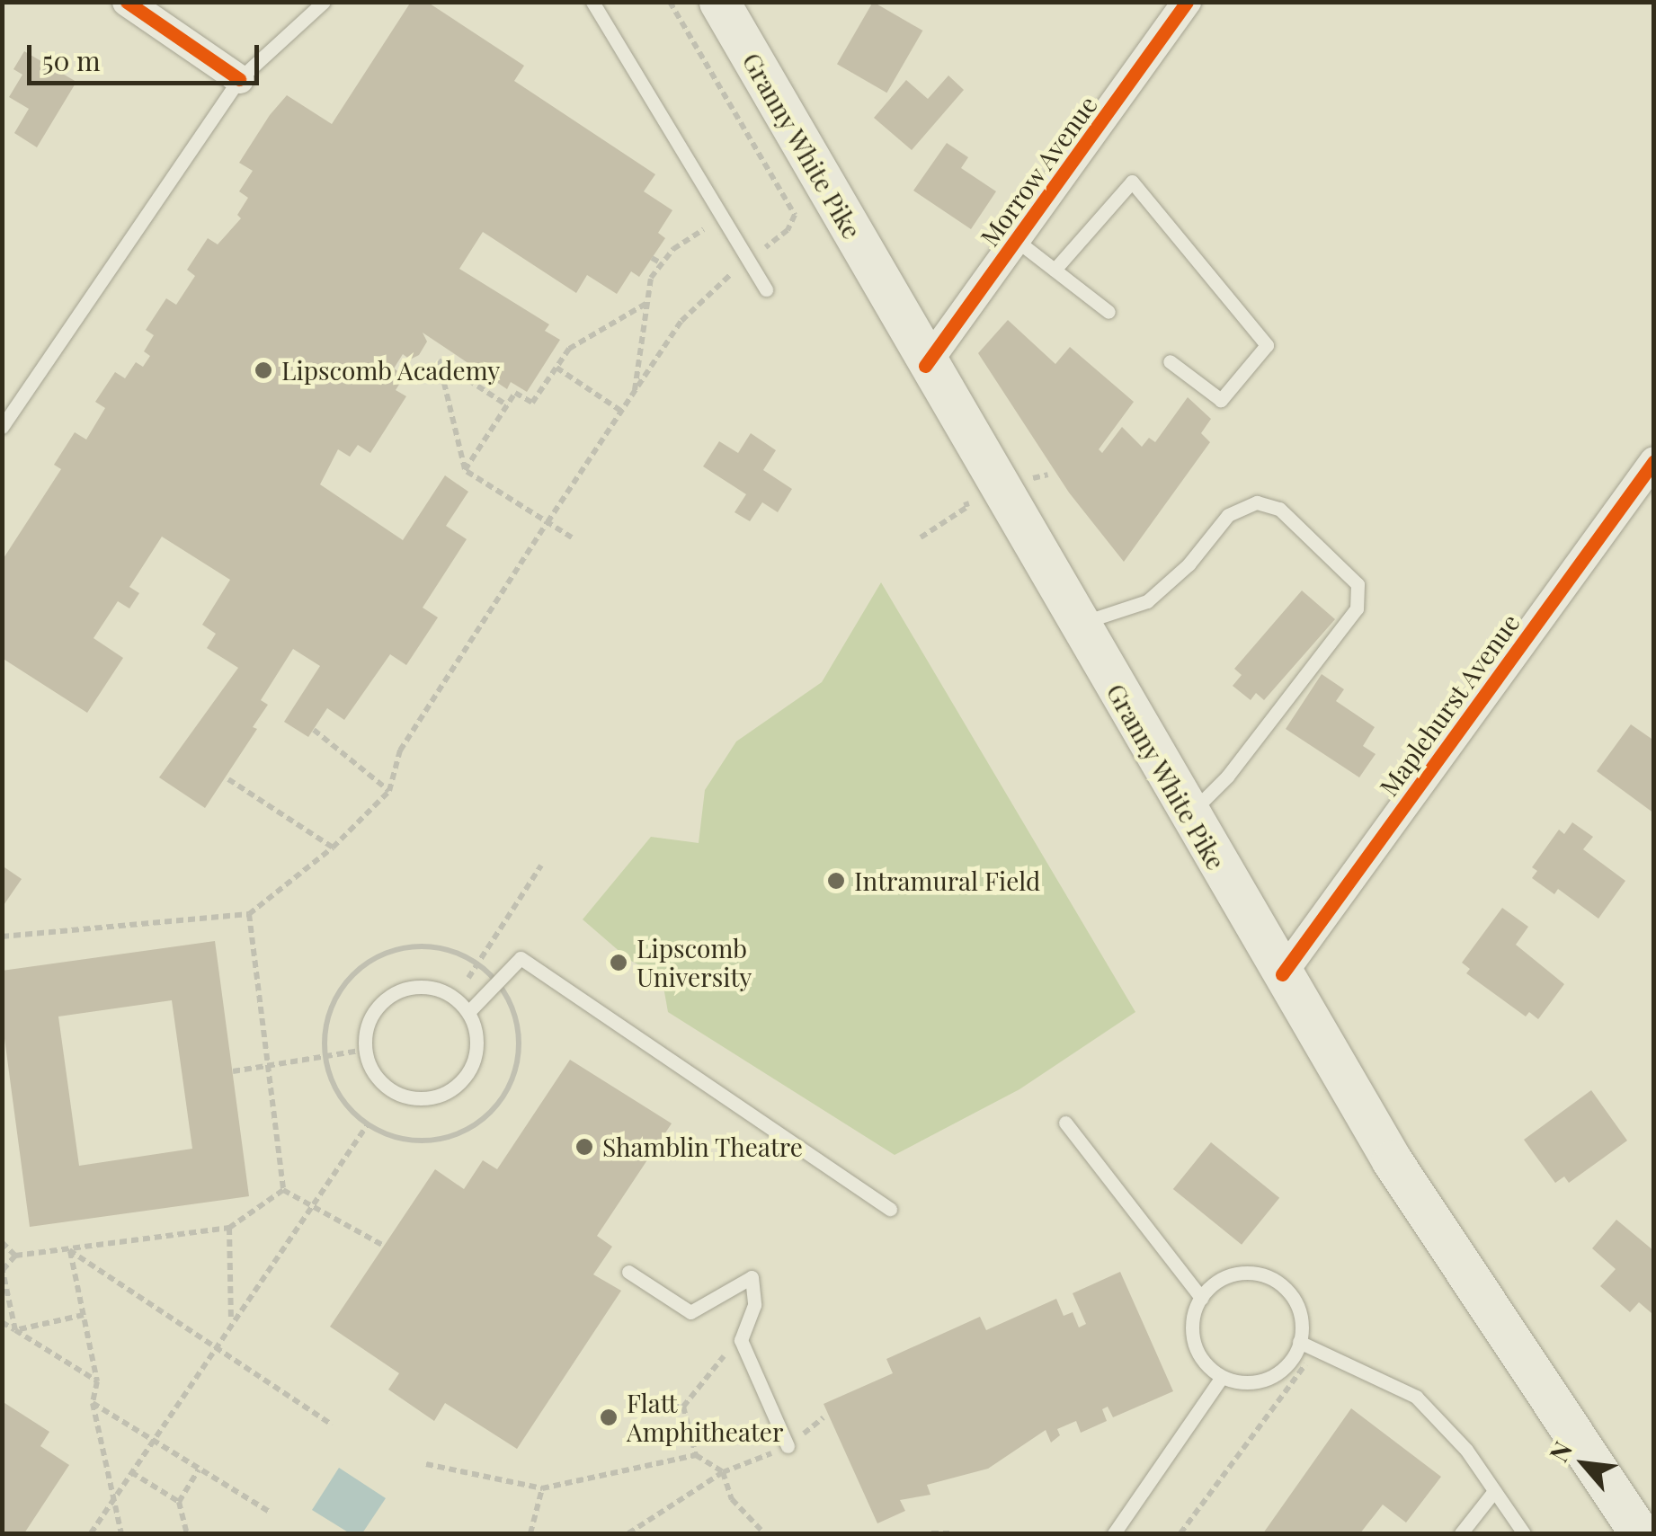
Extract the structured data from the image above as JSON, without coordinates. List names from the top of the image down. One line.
{"streets":{"main road":["Granny White Pike"],"street":["Morrow Avenue","Maplehurst Avenue"]},"crossings":[["Granny White Pike","Morrow Avenue"],["Granny White Pike","Maplehurst Avenue"]],"places":["Lipscomb Academy","Intramural Field","Lipscomb University","Shamblin Theatre","Flatt Amphitheater"],"scale_bar":"50 m","north":"top left"}
